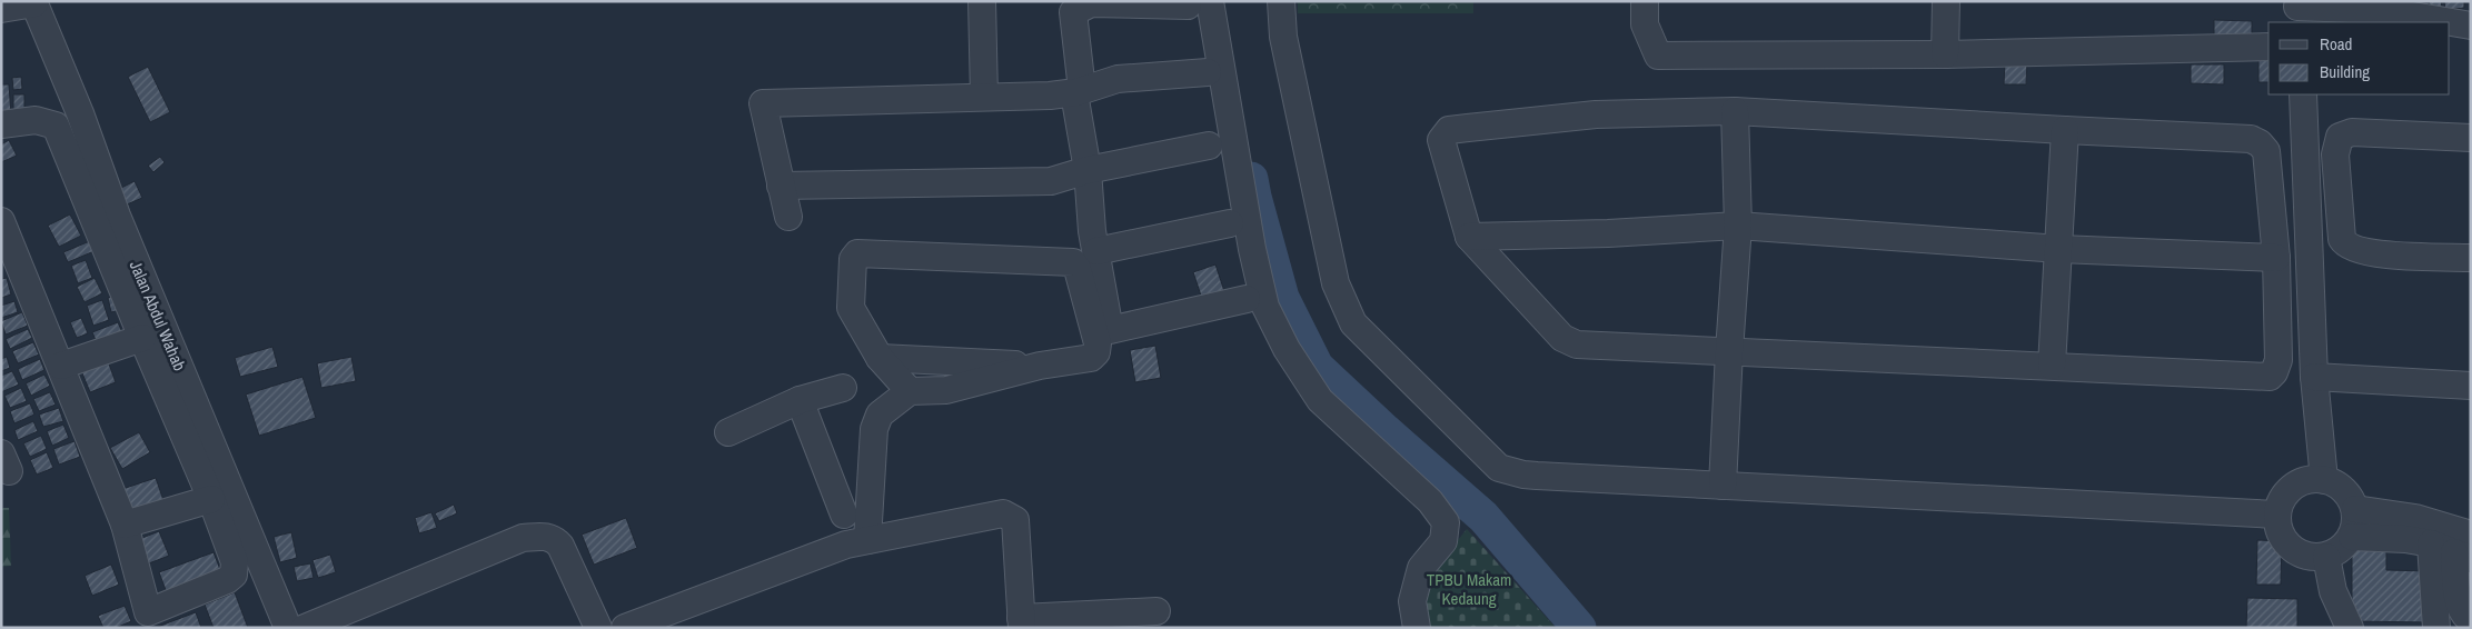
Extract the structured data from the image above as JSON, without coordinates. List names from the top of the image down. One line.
{"streets":{"street":["Jalan Abdul Wahab"]},"parks":["TPBU Makam Kedaung"],"legend":["Road","Building"]}
